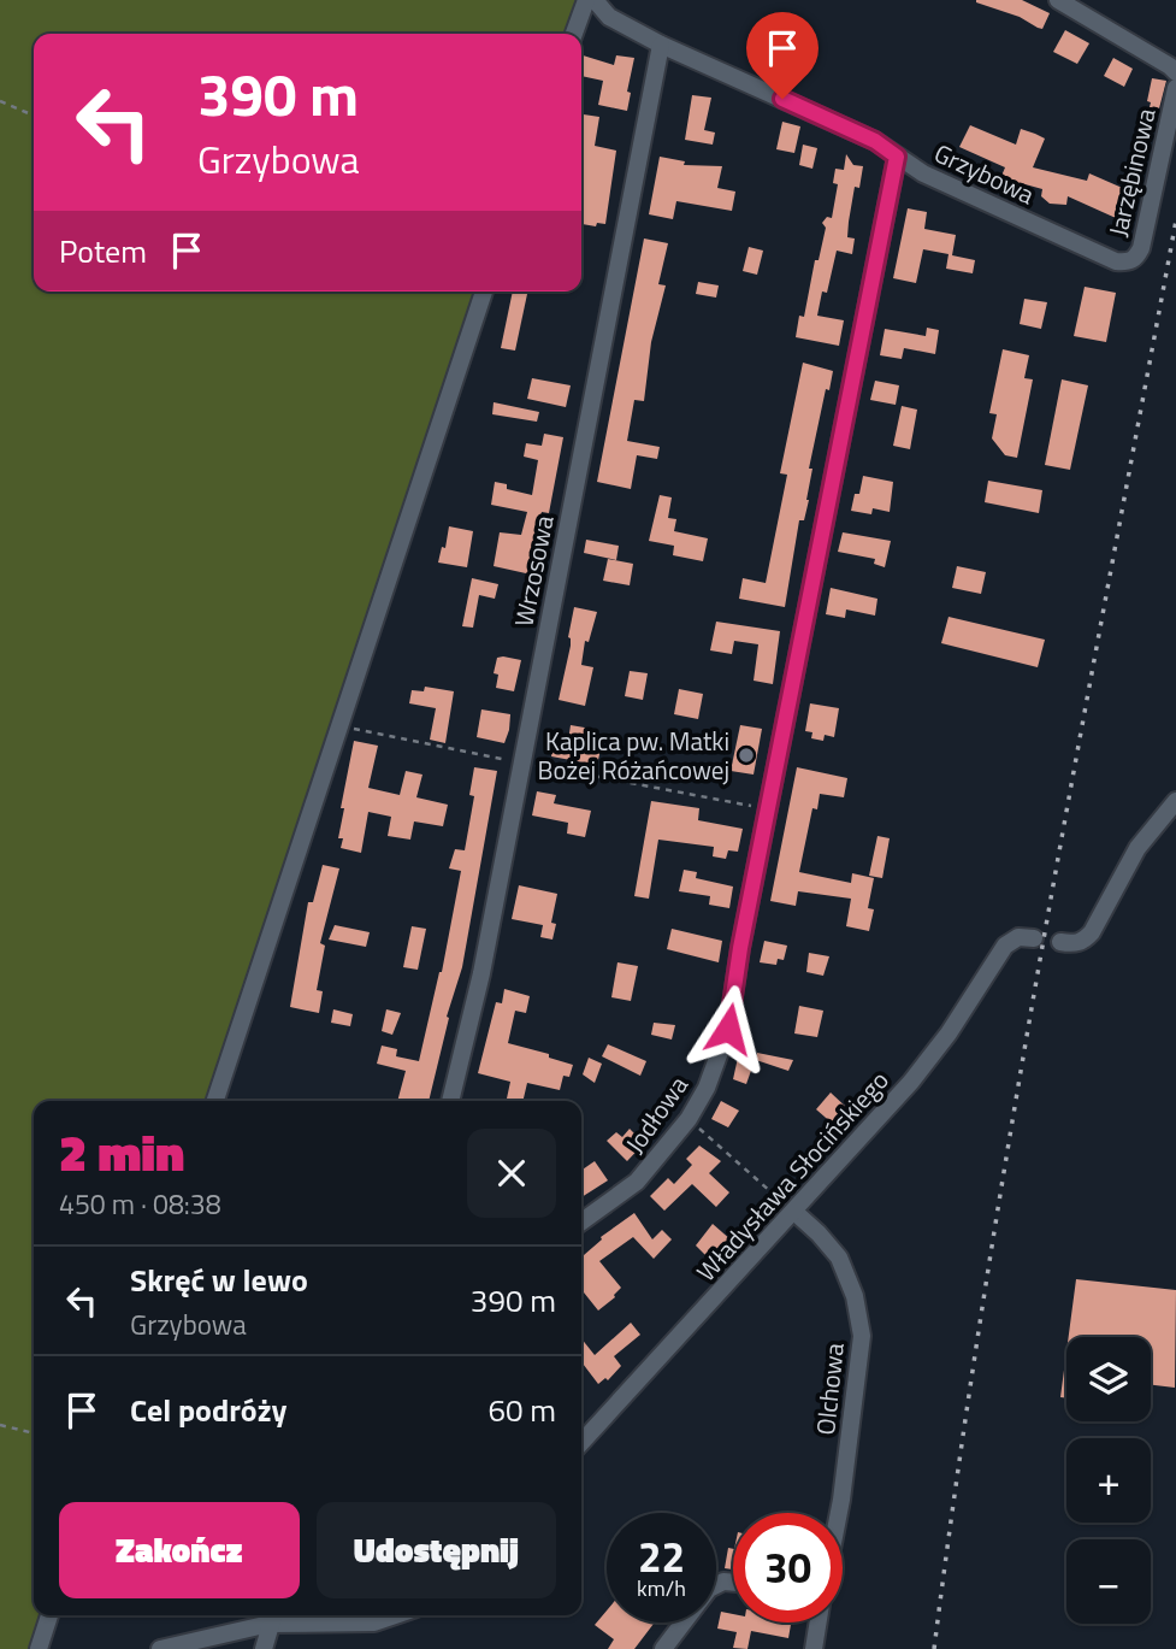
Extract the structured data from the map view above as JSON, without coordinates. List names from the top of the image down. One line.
{"streets":{"street":["Jarzębinowa","Grzybowa","Wrzosowa","Jodłowa","Władysława Słocińskiego","Olchowa"]},"crossings":[["Jarzębinowa","Grzybowa"],["Grzybowa","Wrzosowa"],["Grzybowa","Jodłowa"],["Władysława Słocińskiego","Olchowa"]],"places":["Kaplica pw. Matki Bożej Różańcowej"],"page":{"turn":["390 m","Grzybowa"],"then":"Potem","heading":["2 min","450 m · 08:38"],"list":[{"name":"Skręć w lewo","note":"Grzybowa","value":"390 m"},{"name":"Cel podróży","value":"60 m"}],"map_buttons":["+","−"],"buttons":["Zakończ","Udostępnij"],"speed":"22 km/h","limit":"30"}}
